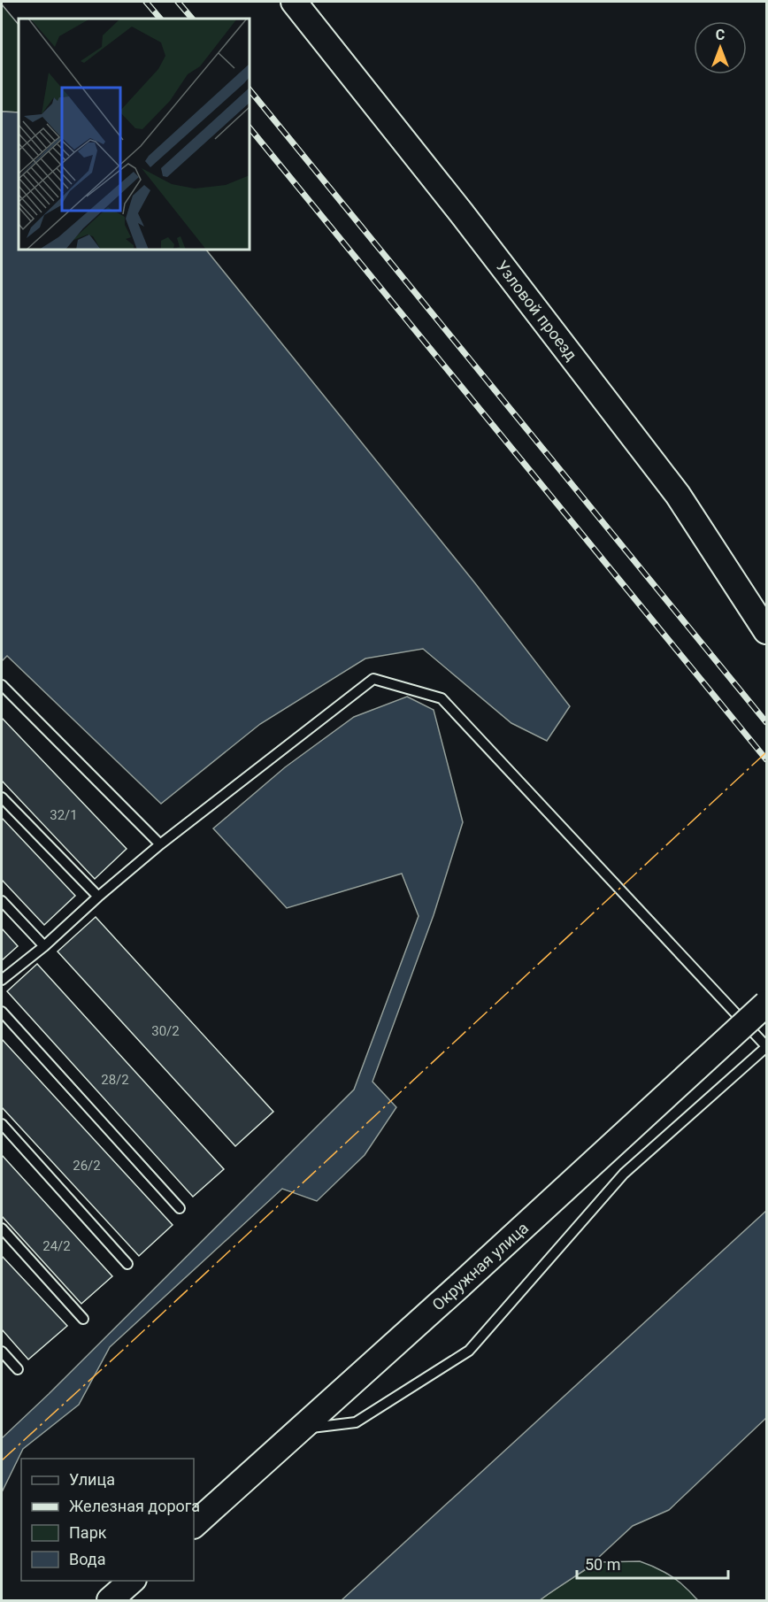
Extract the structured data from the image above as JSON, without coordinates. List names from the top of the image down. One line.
{"streets":{"main road":["Узловой проезд","Окружная улица"]},"house_numbers":["32/1","30/2","28/2","26/2","24/2"],"legend":["Улица","Железная дорога","Парк","Вода"],"scale_bar":"50 m","north":"top"}
